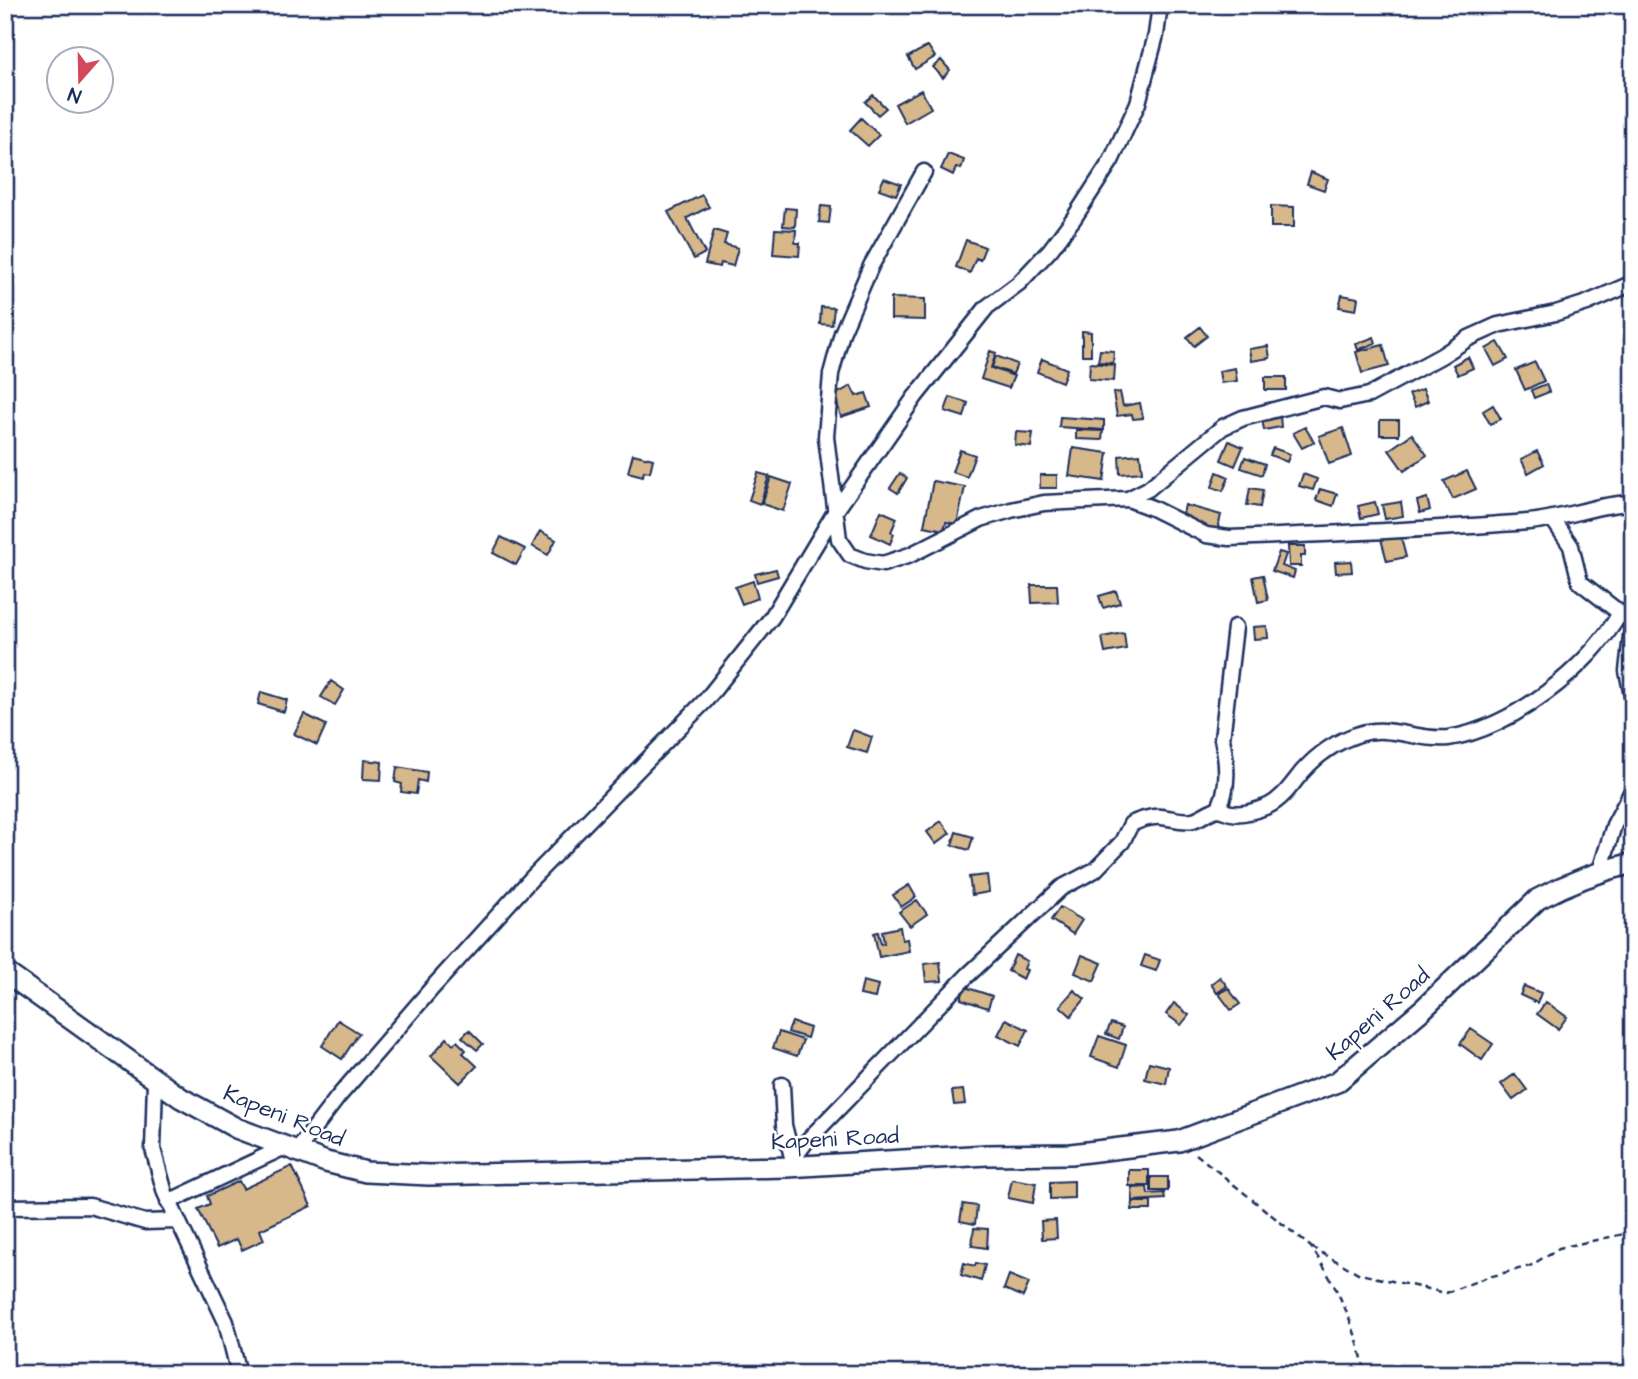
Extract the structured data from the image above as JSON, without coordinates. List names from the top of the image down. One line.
{"streets":{"main road":["Kapeni Road"]},"north":"bottom"}
